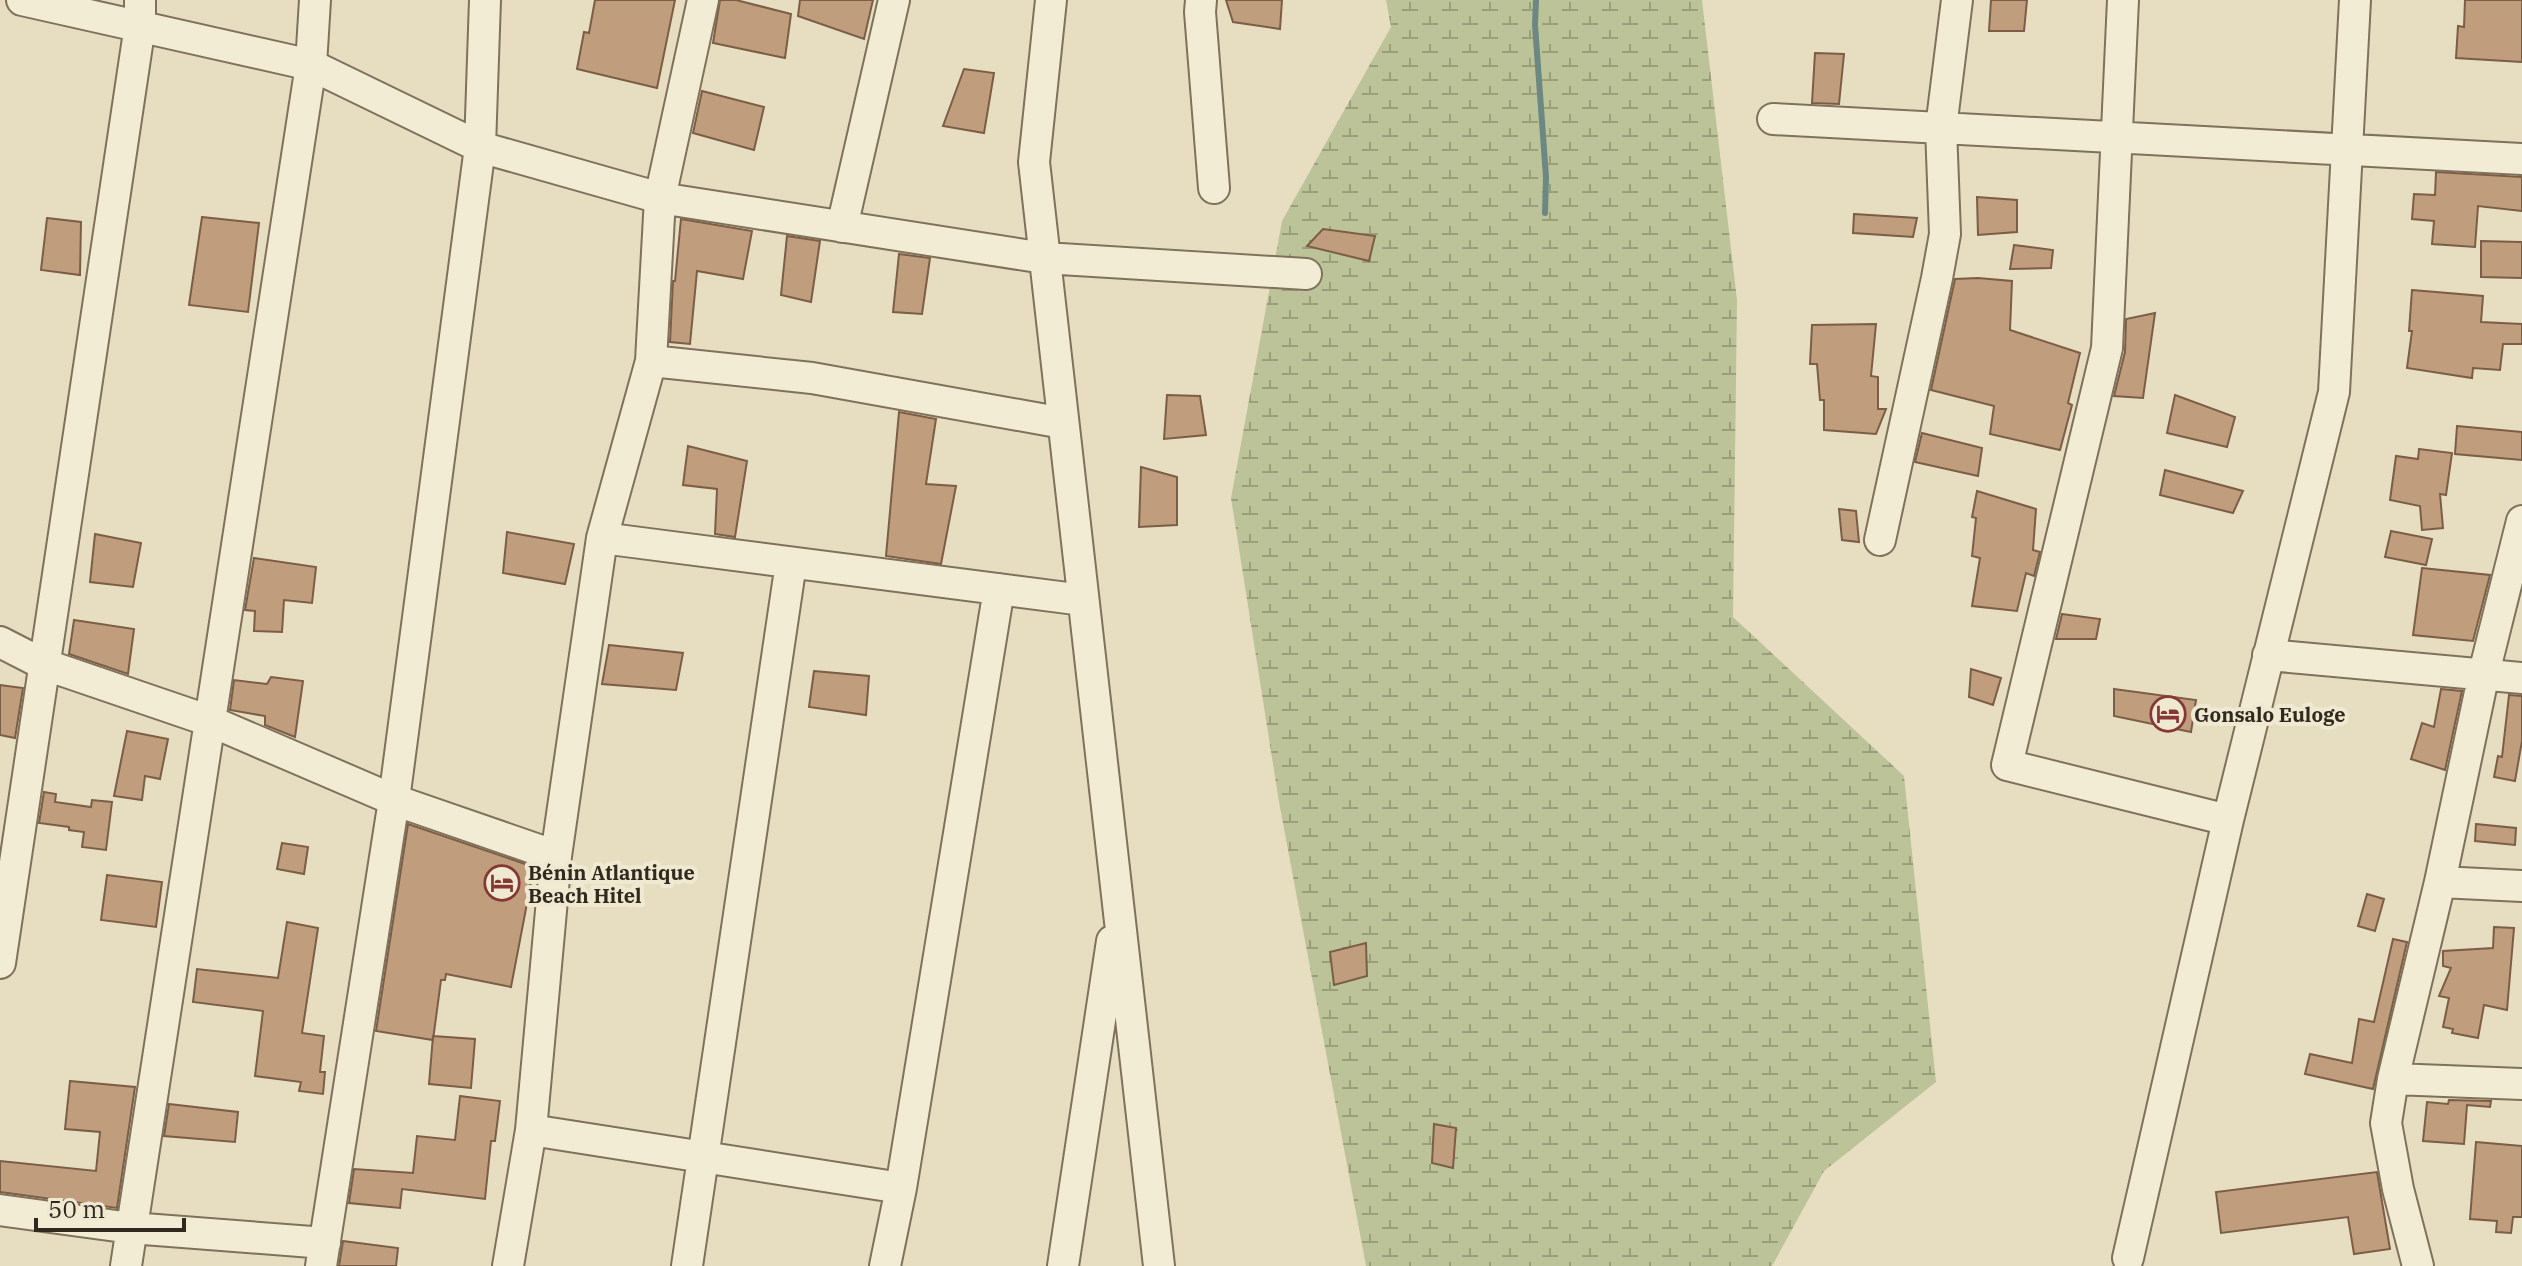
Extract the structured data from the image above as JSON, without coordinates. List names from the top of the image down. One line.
{"places":{"hotel":["Gonsalo Euloge","Bénin Atlantique Beach Hitel"]},"scale_bar":"50 m"}
